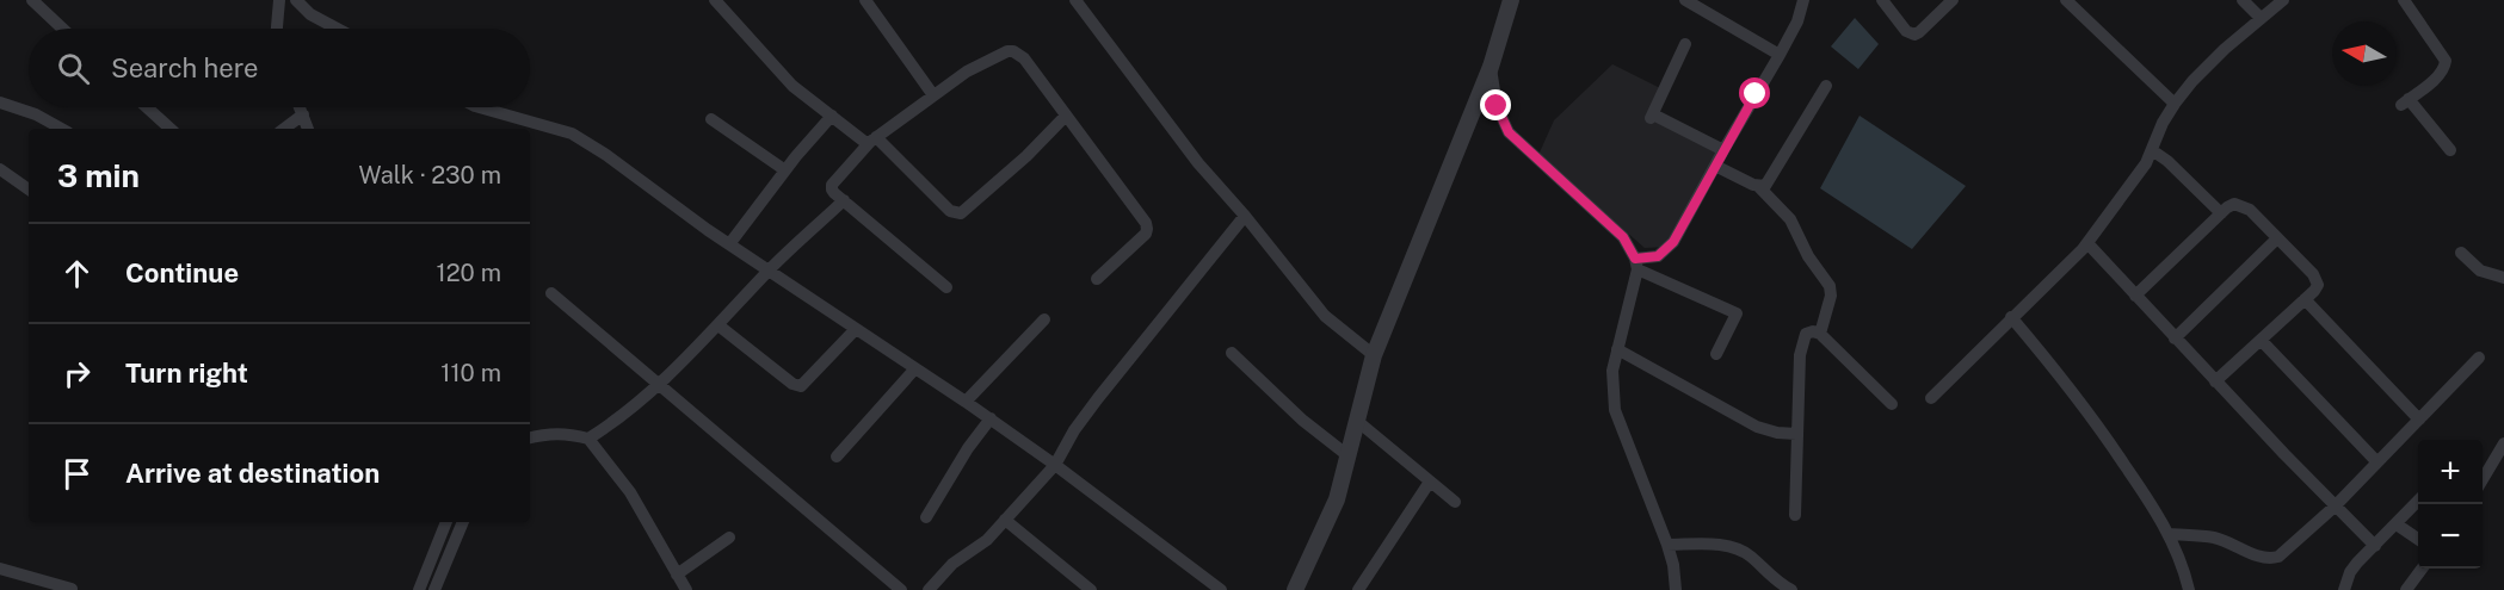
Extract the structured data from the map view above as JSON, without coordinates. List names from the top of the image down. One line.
{"north":"left","page":{"search":"Search here","heading":["3 min","Walk · 230 m"],"list":[["Continue","120 m"],["Turn right","110 m"],"Arrive at destination"],"map_buttons":["+","−"]}}
